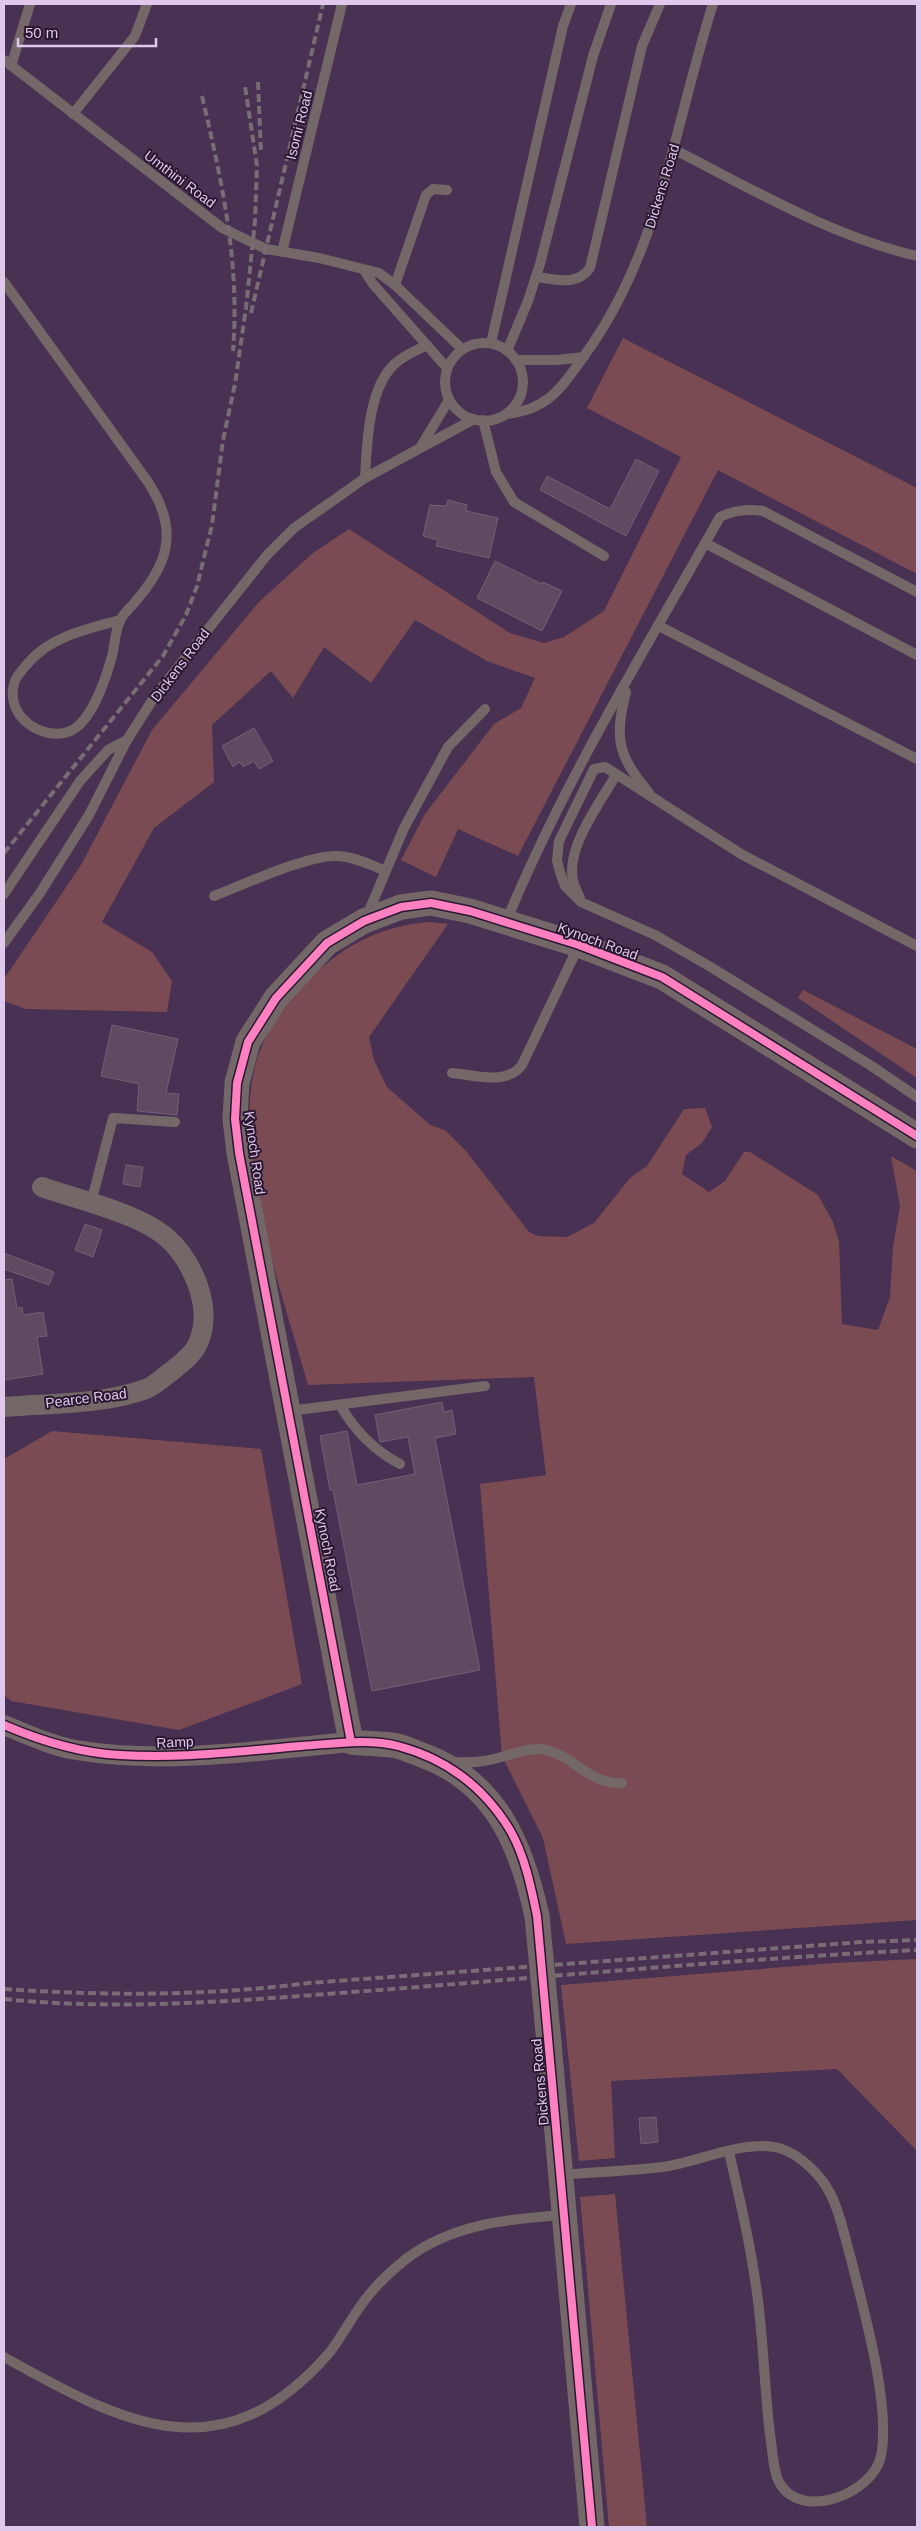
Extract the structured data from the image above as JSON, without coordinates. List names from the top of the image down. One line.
{"streets":{"street":["Dickens Road","Kynoch Road","Pearce Road","Ramp"],"lane":["Isomi Road","Umthini Road"]},"crossings":[["Isomi Road","Umthini Road"],["Umthini Road","Dickens Road"],["Dickens Road","Kynoch Road"],["Dickens Road","Ramp"],["Kynoch Road","Ramp"]],"scale_bar":"50 m"}
